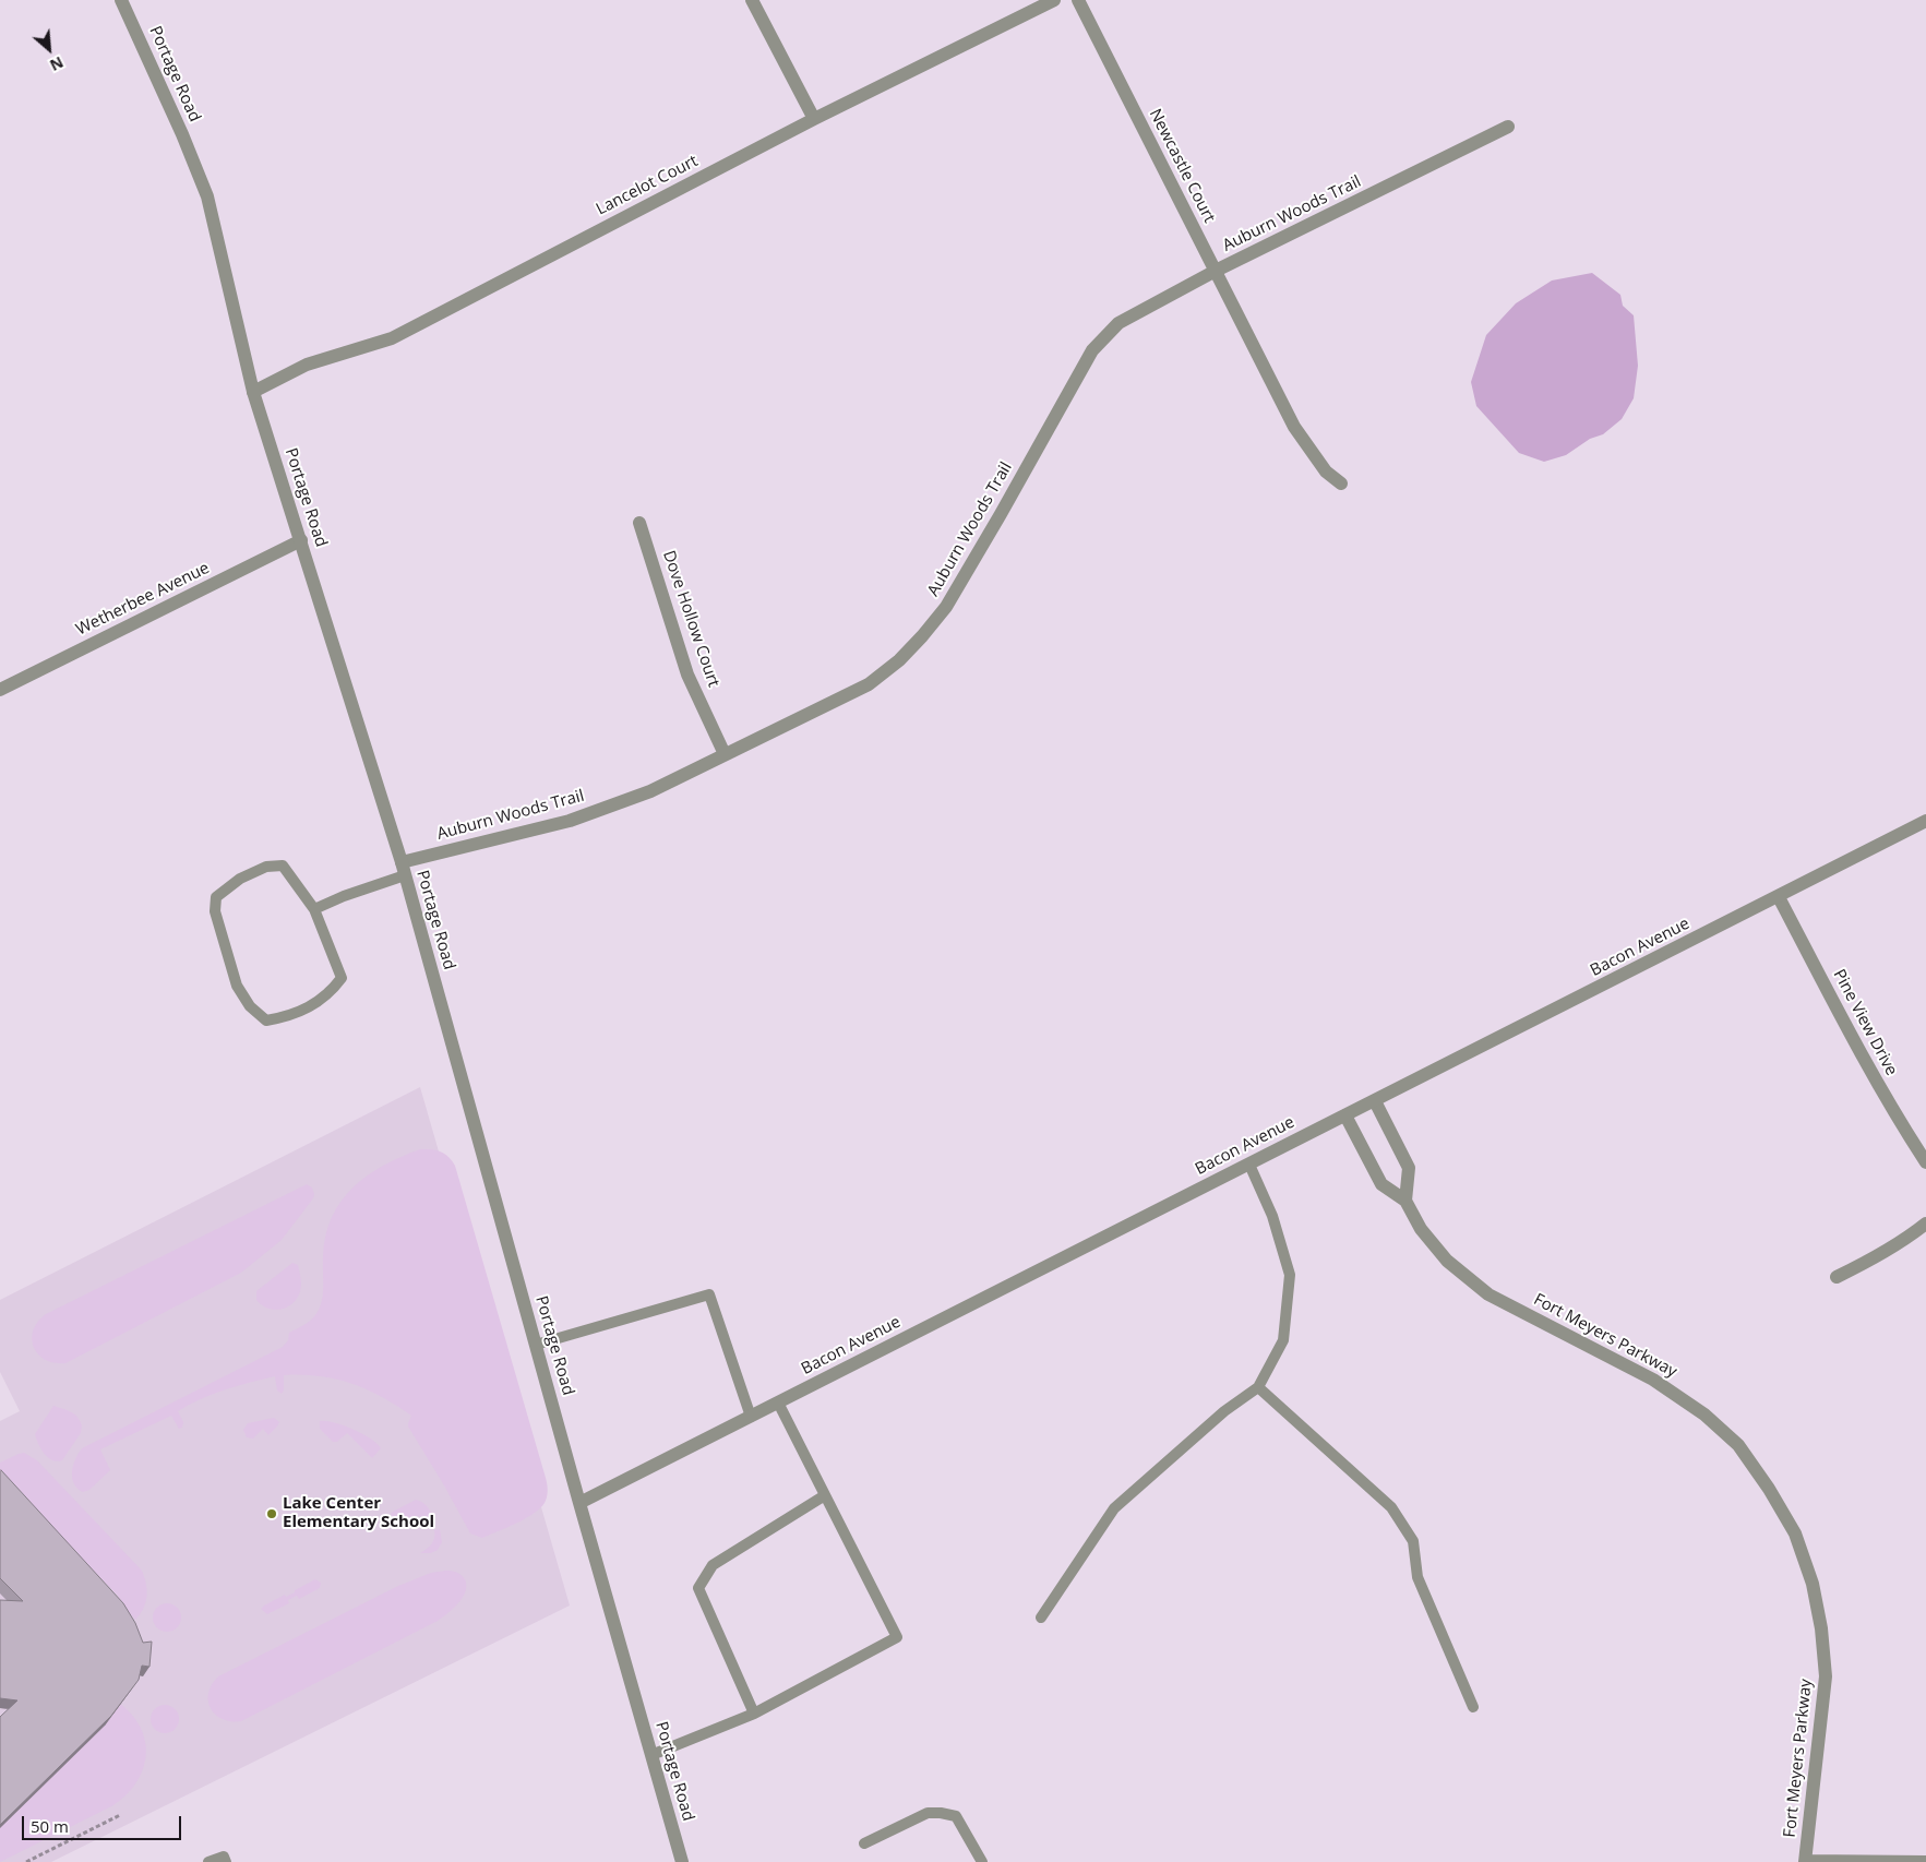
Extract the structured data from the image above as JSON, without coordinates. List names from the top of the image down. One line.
{"streets":{"street":["Portage Road","Newcastle Court","Lancelot Court","Auburn Woods Trail","Wetherbee Avenue","Dove Hollow Court","Bacon Avenue","Pine View Drive","Fort Meyers Parkway"]},"crossings":[["Portage Road","Lancelot Court"],["Portage Road","Auburn Woods Trail"],["Portage Road","Wetherbee Avenue"],["Portage Road","Bacon Avenue"],["Newcastle Court","Auburn Woods Trail"],["Auburn Woods Trail","Dove Hollow Court"],["Bacon Avenue","Pine View Drive"],["Bacon Avenue","Fort Meyers Parkway"]],"places":["Lake Center Elementary School"],"scale_bar":"50 m","north":"bottom right"}
